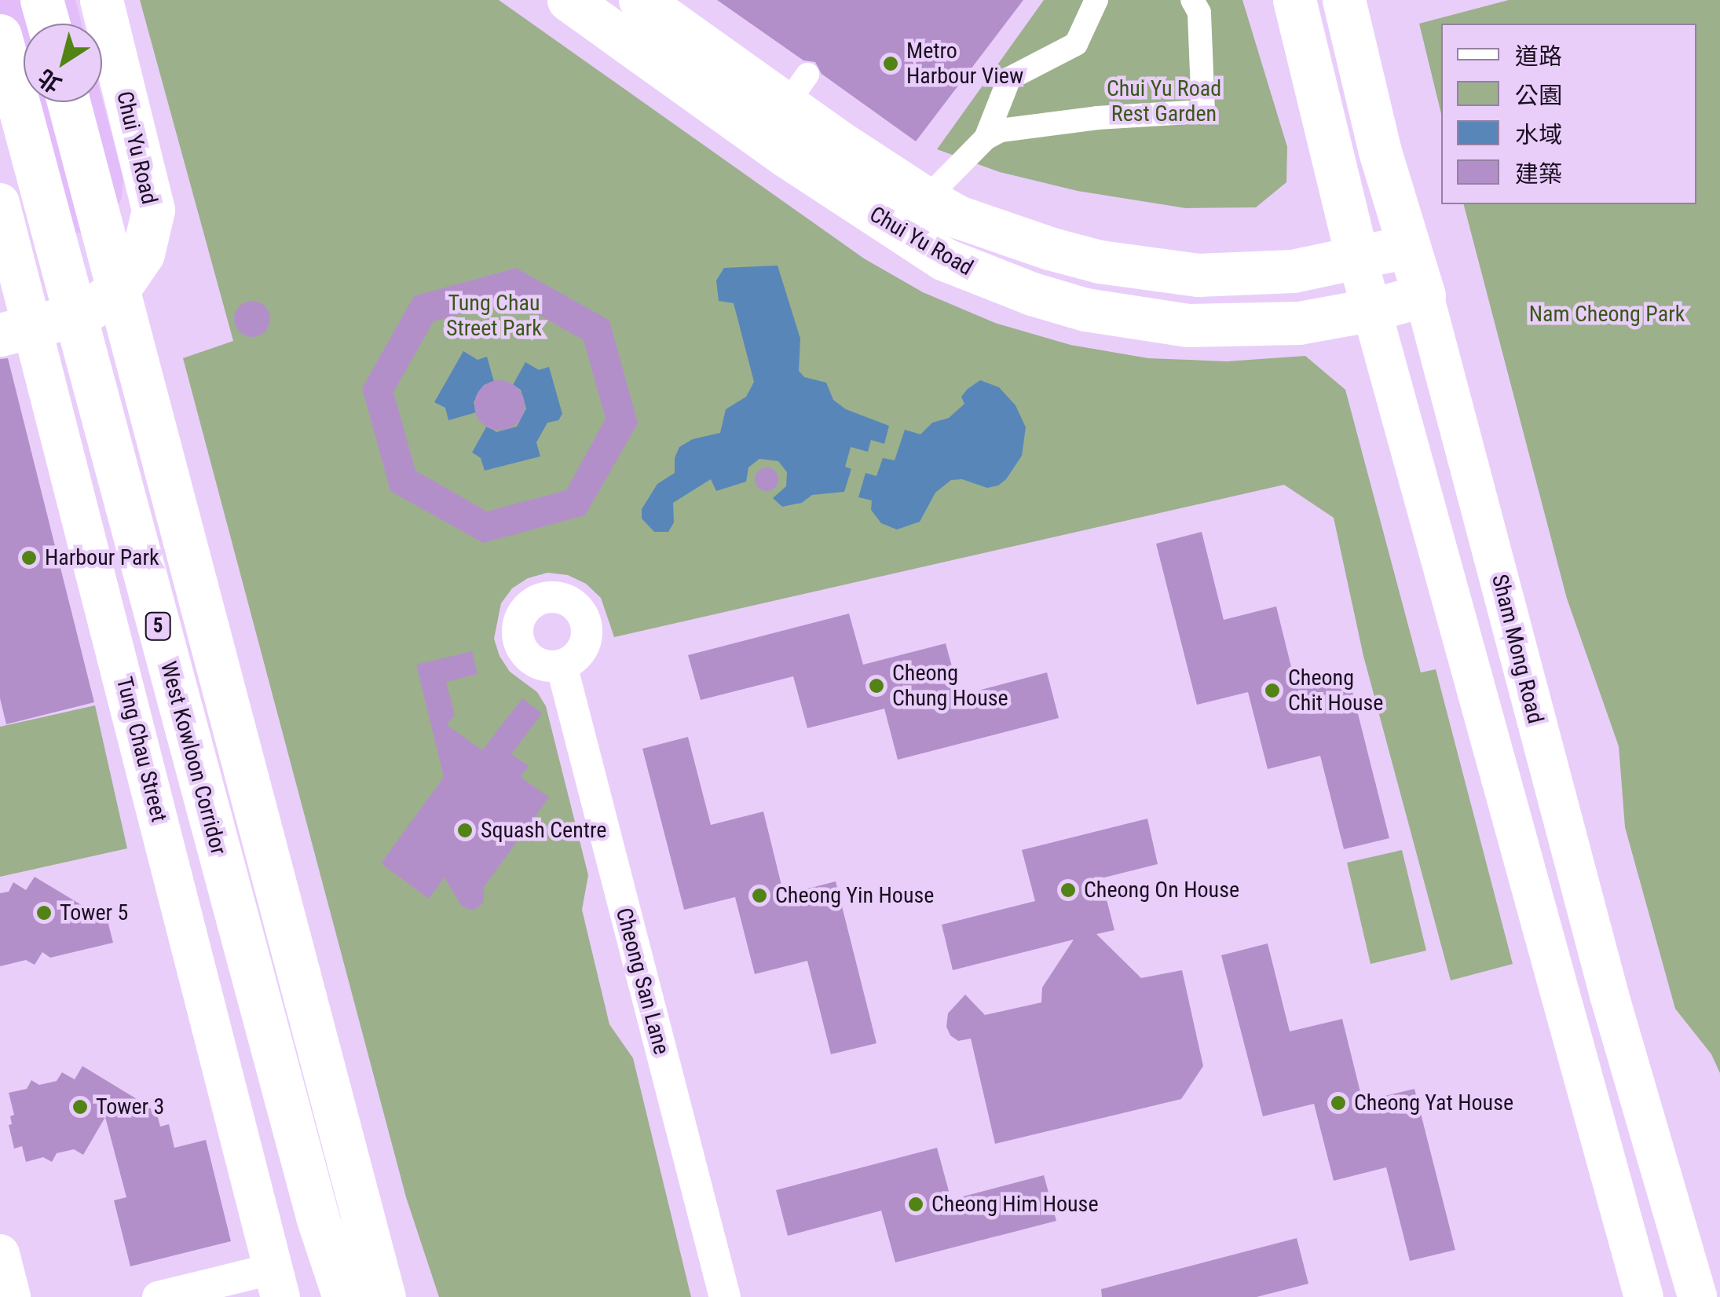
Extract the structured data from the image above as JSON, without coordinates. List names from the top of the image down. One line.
{"streets":{"main road":["Chui Yu Road","5","Sham Mong Road","West Kowloon Corridor"],"street":["Tung Chau Street","Cheong San Lane"]},"crossings":[["Chui Yu Road","Sham Mong Road"],["Chui Yu Road","Tung Chau Street"]],"parks":["Chui Yu Road Rest Garden","Tung Chau Street Park","Nam Cheong Park"],"places":["Metro Harbour View","Harbour Park","Cheong Chung House","Cheong Chit House","Squash Centre","Cheong On House","Cheong Yin House","Tower 5","Cheong Yat House","Tower 3","Cheong Him House"],"legend":["道路","公園","水域","建築"],"north":"bottom left"}
